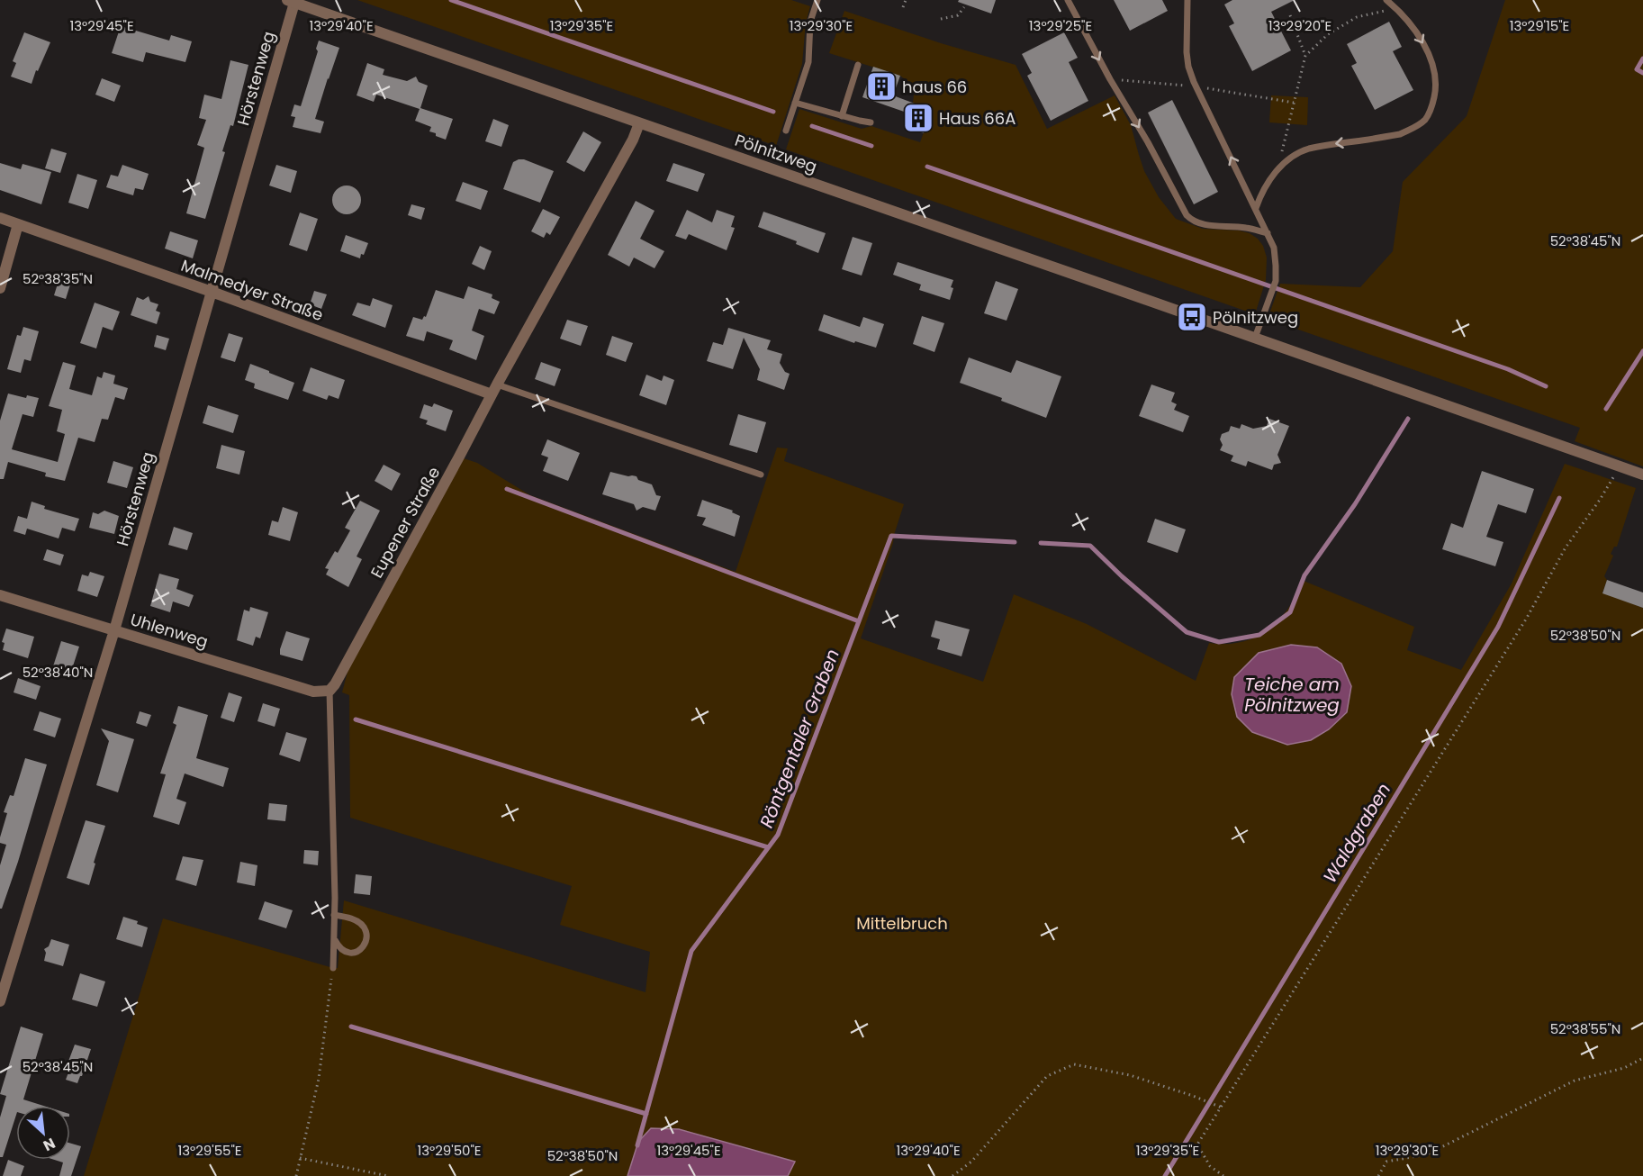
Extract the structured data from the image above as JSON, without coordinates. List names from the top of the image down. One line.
{"streets":{"street":["Hörstenweg","Pölnitzweg","Malmedyer Straße","Eupener Straße","Uhlenweg"]},"crossings":[["Hörstenweg","Pölnitzweg"],["Hörstenweg","Malmedyer Straße"],["Hörstenweg","Uhlenweg"],["Pölnitzweg","Eupener Straße"],["Malmedyer Straße","Eupener Straße"],["Eupener Straße","Uhlenweg"]],"water":["Teiche am Pölnitzweg","Röntgentaler Graben","Waldgraben"],"parks":["Mittelbruch"],"places":{"building":["haus 66","Haus 66A"],"bus stop":["Pölnitzweg"]},"north":"bottom right","coordinates":["13°29'45\"E","13°29'40\"E","13°29'35\"E","13°29'30\"E","13°29'25\"E","13°29'20\"E","13°29'15\"E","52°38'45\"N","52°38'35\"N","52°38'50\"N","52°38'40\"N","52°38'55\"N","13°29'55\"E","13°29'50\"E"]}
